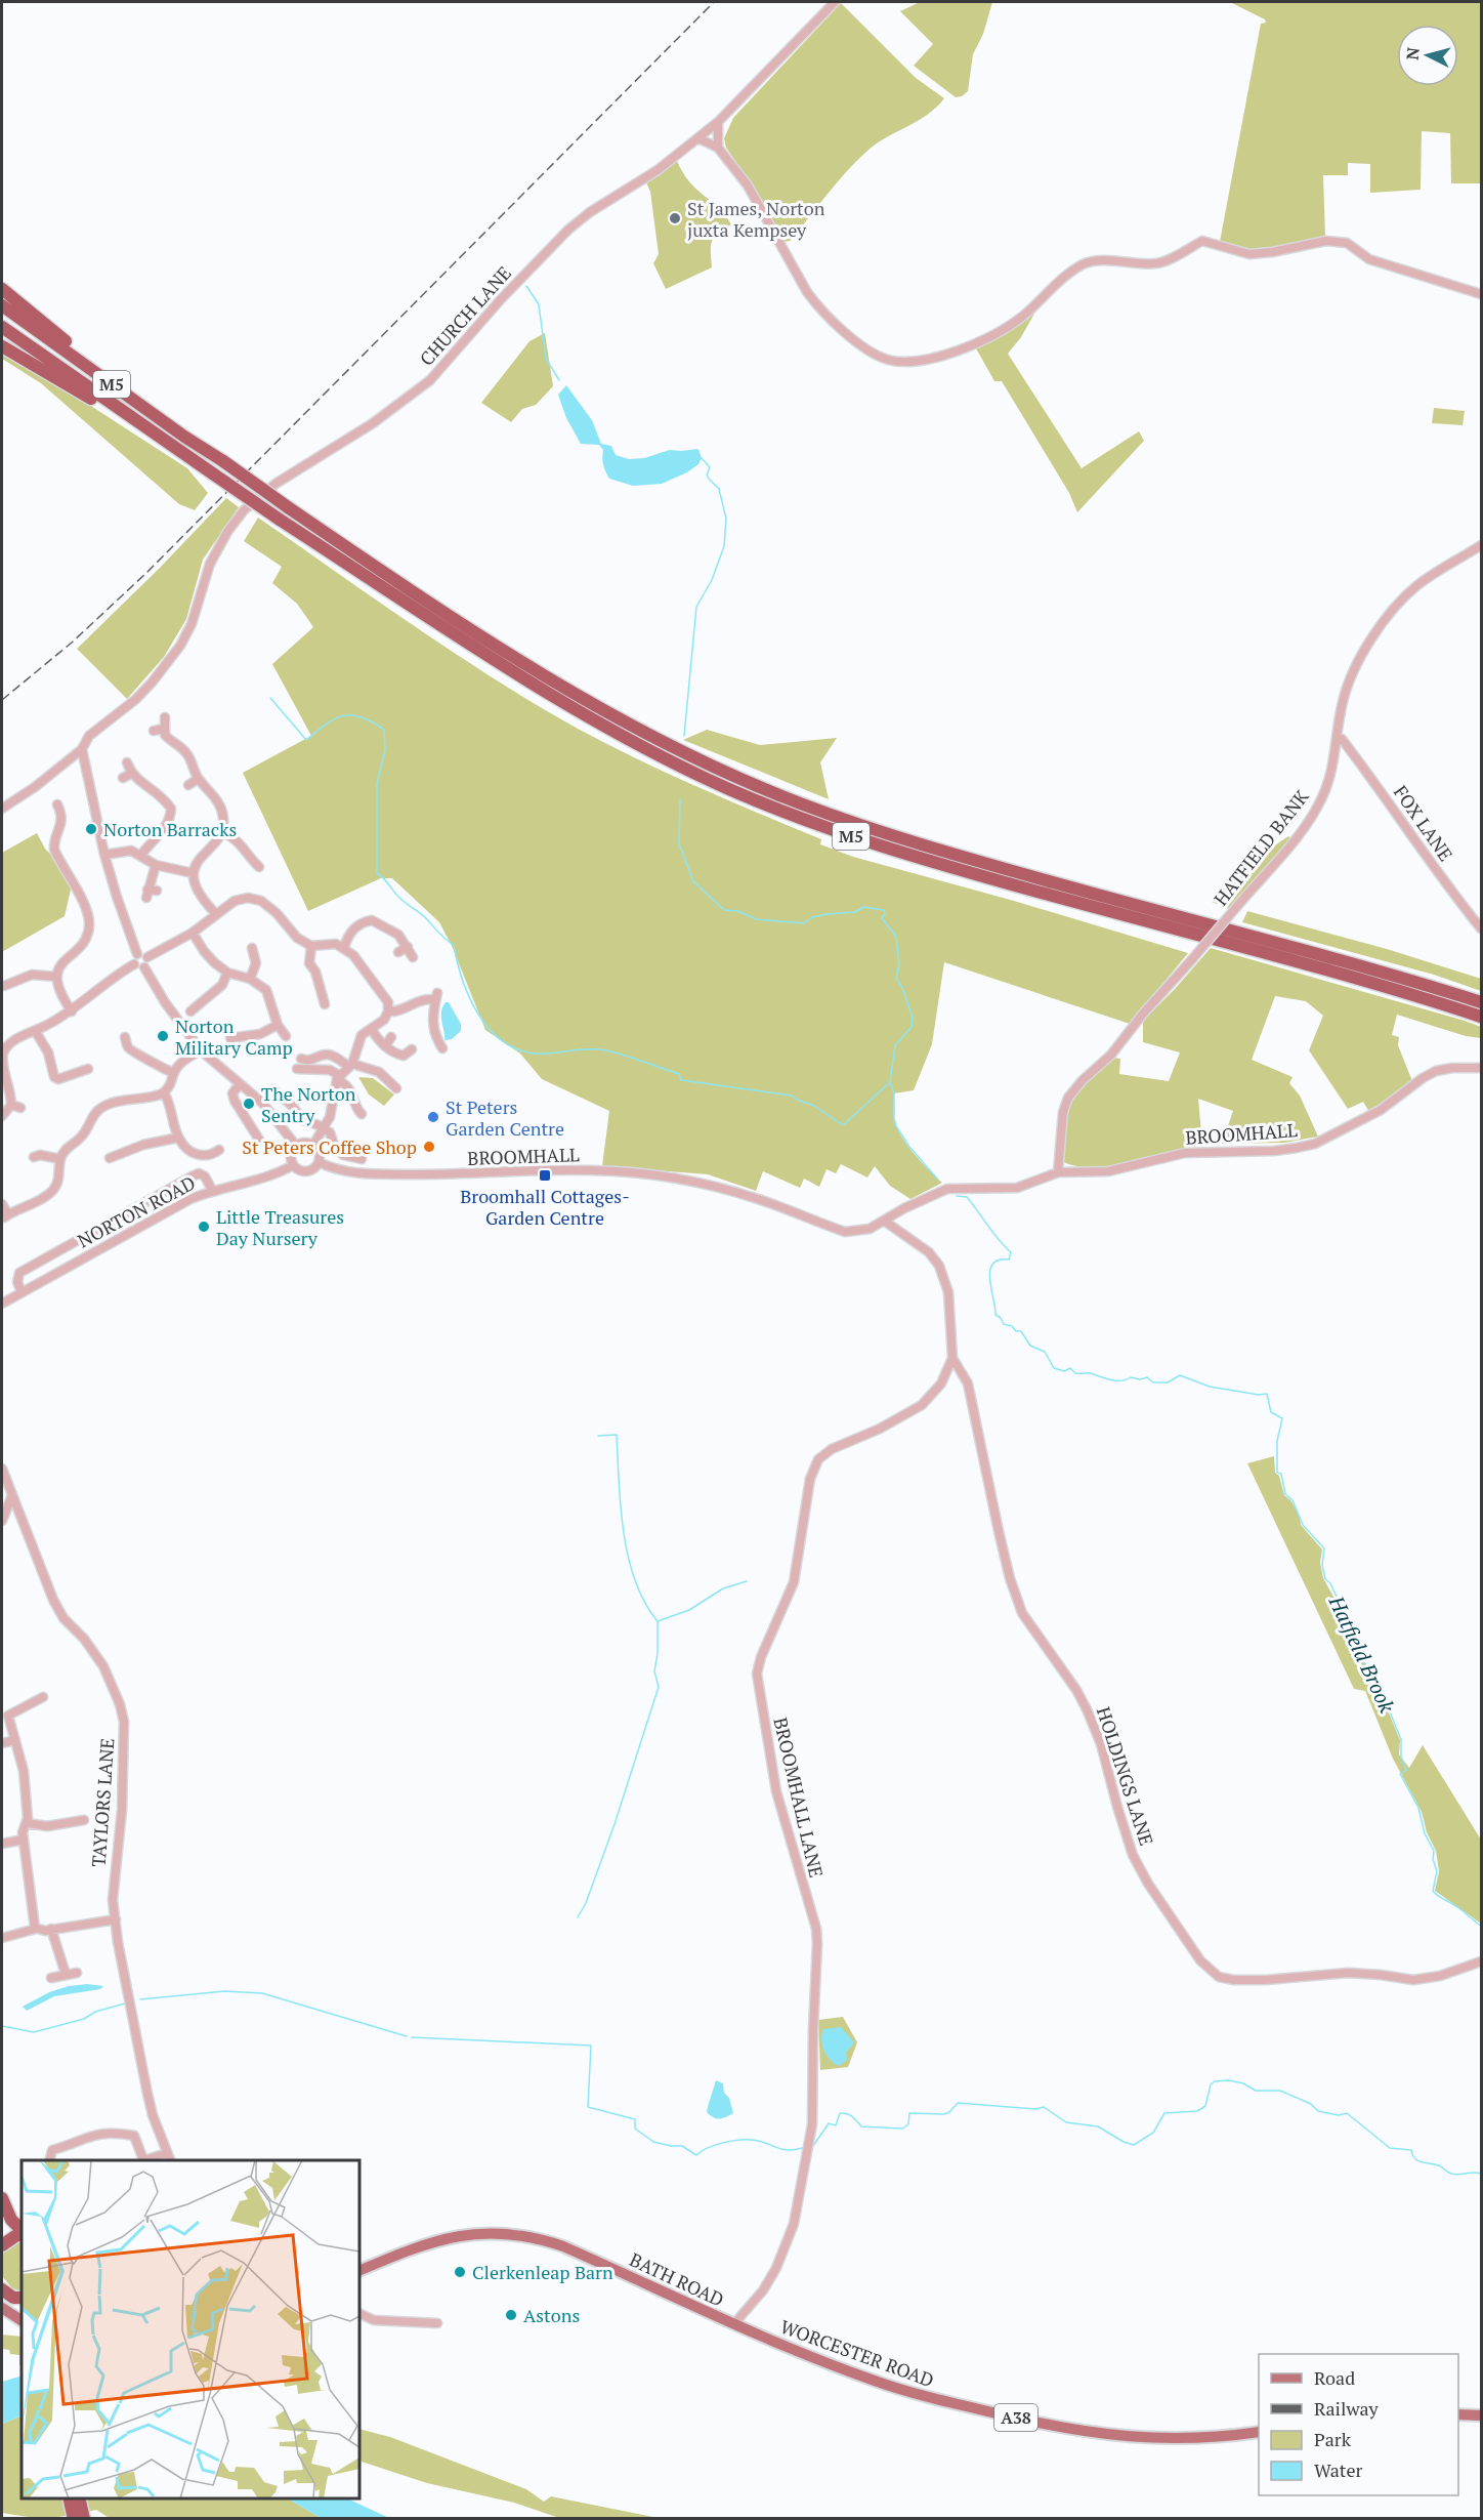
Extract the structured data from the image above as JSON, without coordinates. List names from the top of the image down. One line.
{"streets":{"highway":["M5"],"main road":["BATH ROAD","WORCESTER ROAD","A38"],"street":["CHURCH LANE","FOX LANE","HATFIELD BANK","BROOMHALL","NORTON ROAD","HOLDINGS LANE","BROOMHALL LANE","TAYLORS LANE"]},"crossings":[["FOX LANE","HATFIELD BANK"],["HATFIELD BANK","BROOMHALL"],["BROOMHALL","NORTON ROAD"],["BROOMHALL","BROOMHALL LANE"],["HOLDINGS LANE","BROOMHALL LANE"],["BROOMHALL LANE","BATH ROAD"],["BROOMHALL LANE","WORCESTER ROAD"],["BATH ROAD","WORCESTER ROAD"]],"water":["Hatfield Brook"],"places":{"other":["St James, Norton juxta Kempsey","Norton Barracks","Norton Military Camp","The Norton Sentry","St Peters Garden Centre","St Peters Coffee Shop","Little Treasures Day Nursery","Clerkenleap Barn","Astons"],"transit":["Broomhall Cottages- Garden Centre"]},"legend":["Road","Railway","Park","Water"],"north":"left"}
